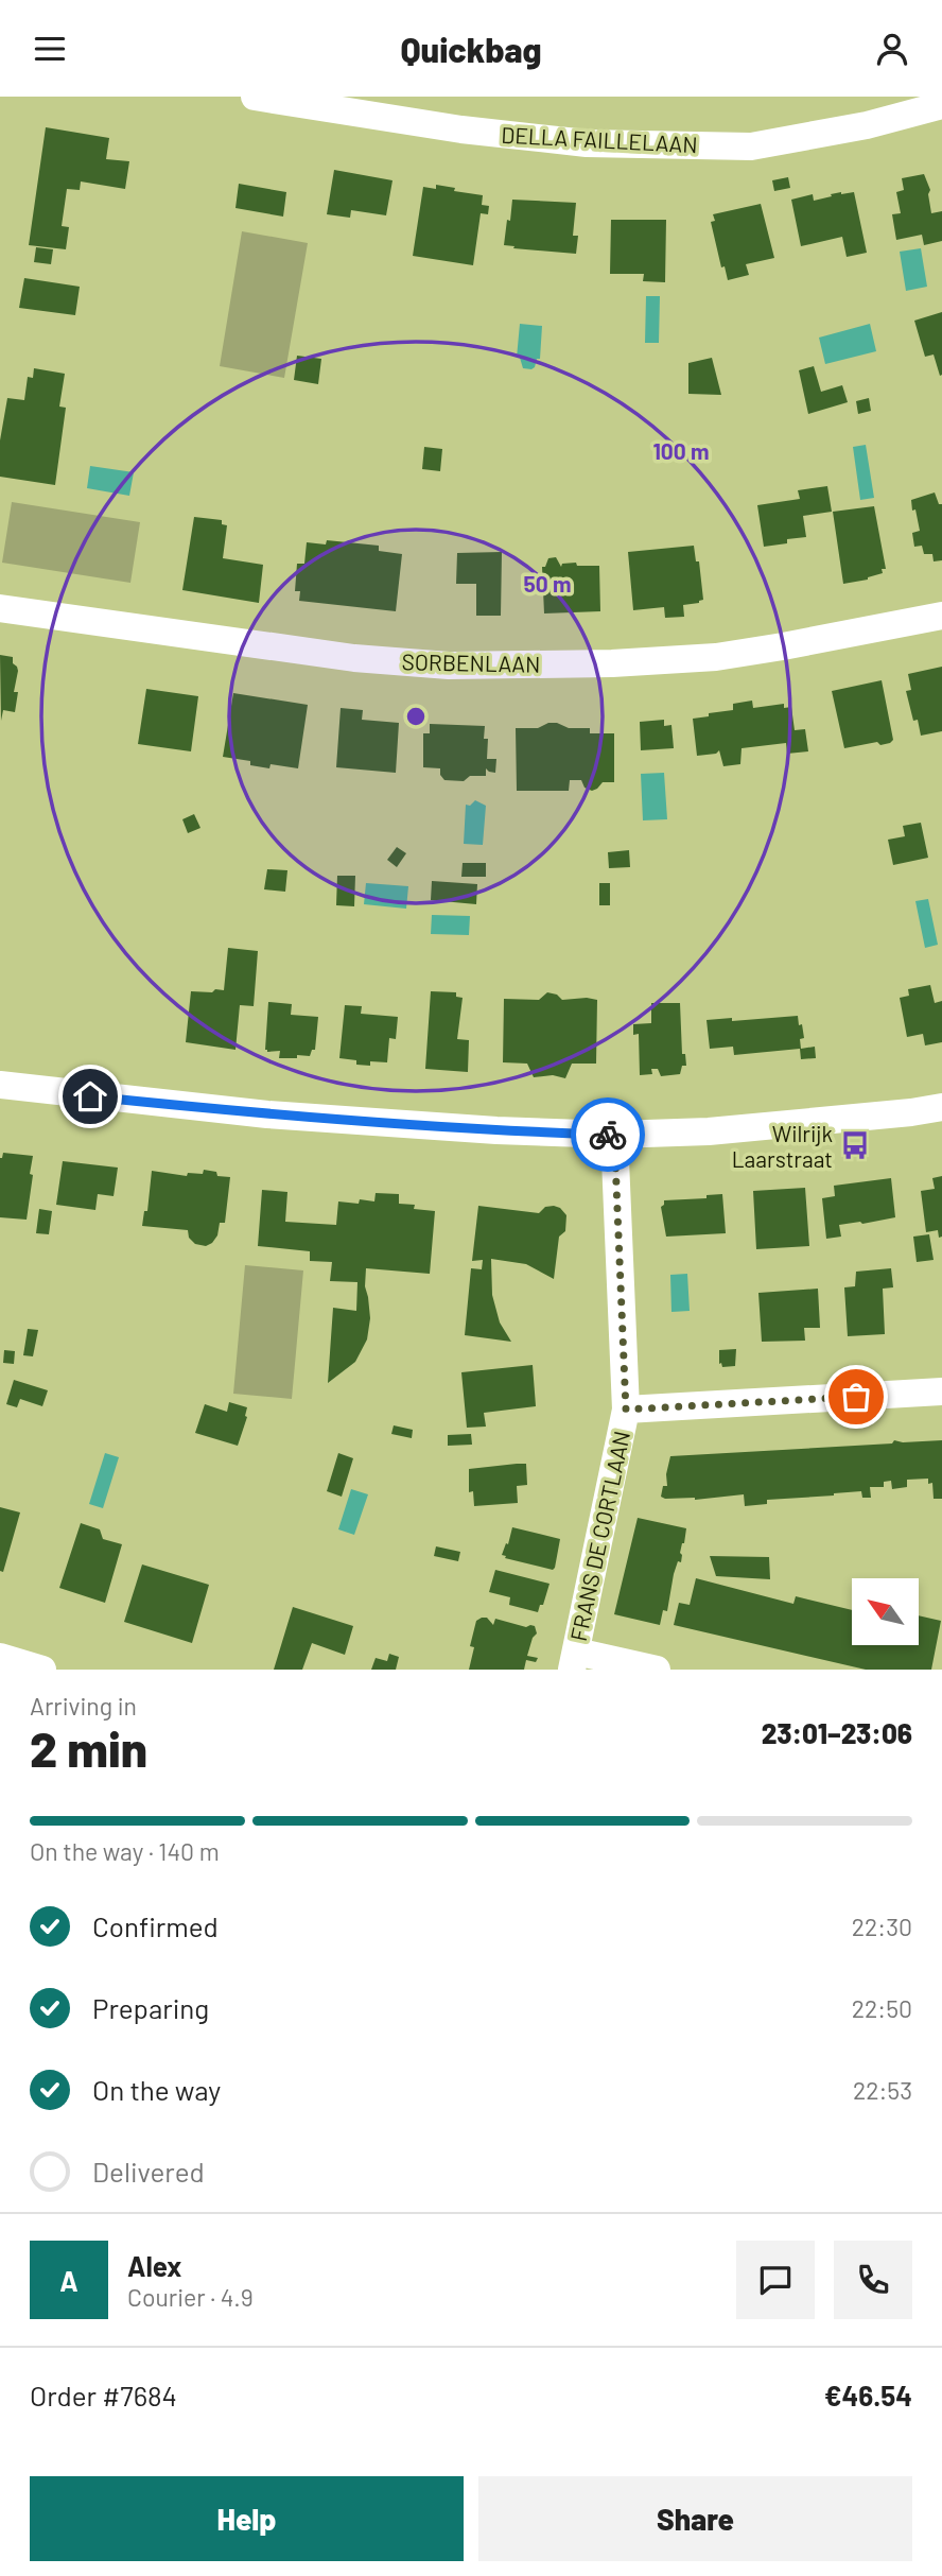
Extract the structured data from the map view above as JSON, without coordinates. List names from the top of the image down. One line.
{"streets":{"street":["DELLA FAILLELAAN","SORBENLAAN","FRANS DE CORTLAAN"]},"places":{"bus stop":["Wilrijk Laarstraat"]},"north":"top left","page":{"header":"Quickbag","heading":["2 min","Arriving in","23:01–23:06"],"panel":["Alex","Courier · 4.9","Order #7684","€46.54"],"bar":"On the way · 140 m","list":[["Confirmed","22:30"],["Preparing","22:50"],["On the way","22:53"],"Delivered"],"round":"A","buttons":["Help","Share"]},"rings":["100 m","50 m"]}
